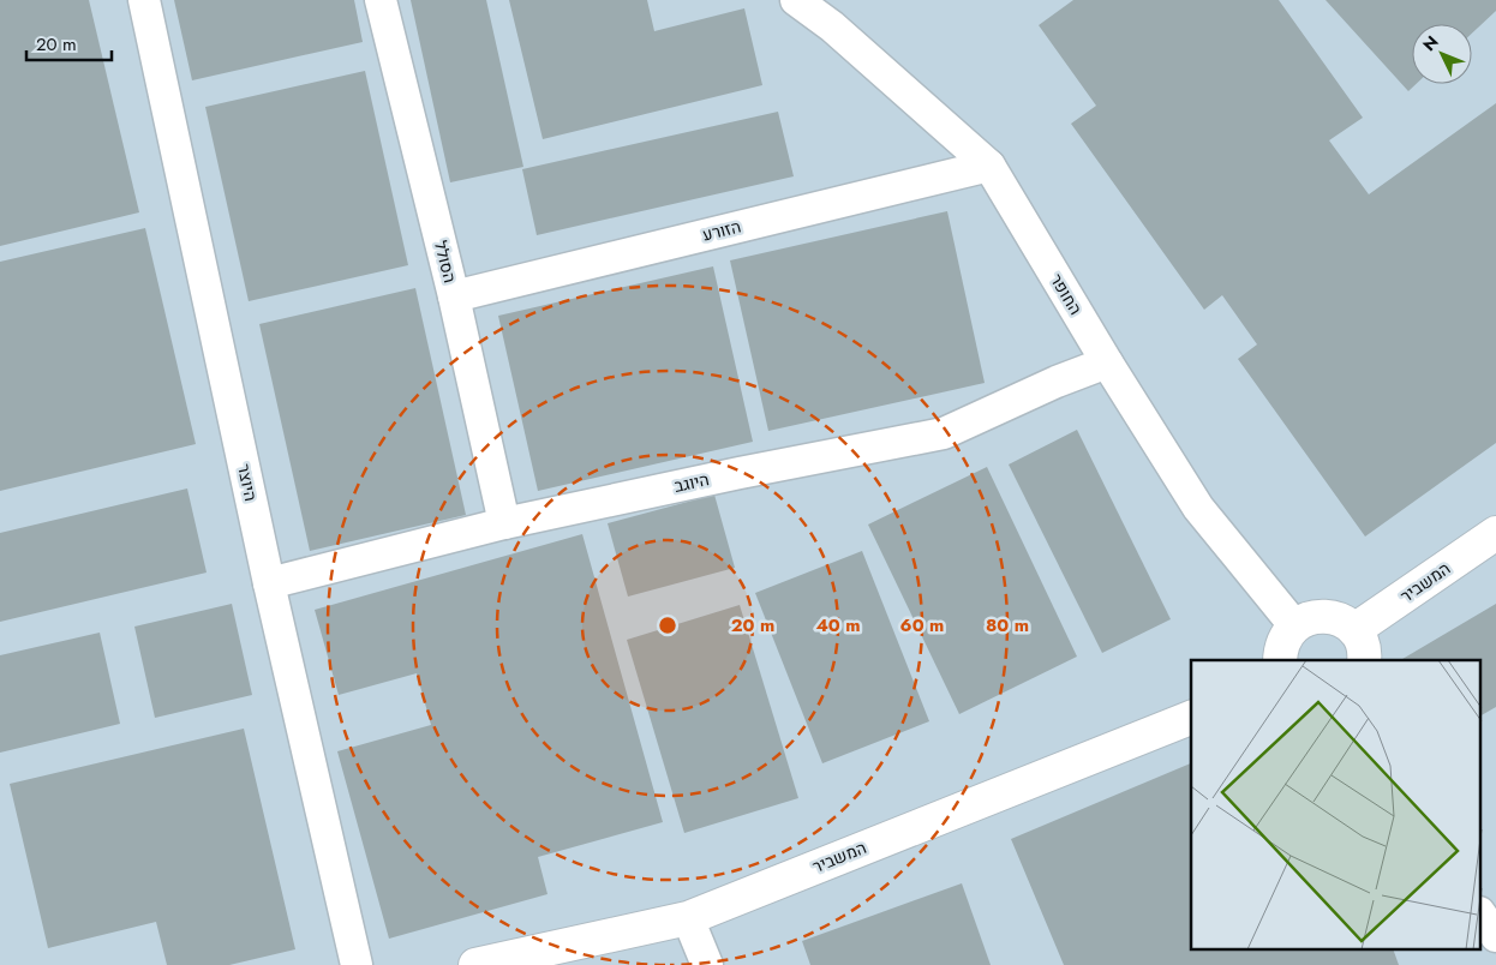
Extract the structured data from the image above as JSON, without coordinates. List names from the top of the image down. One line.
{"streets":{"street":["הזורע","הסולל","החופר","היוצר","היוגב","המשביר"]},"crossings":[["הזורע","הסולל"],["הזורע","החופר"],["הסולל","היוגב"],["החופר","היוגב"],["היוצר","היוגב"]],"scale_bar":"20 m","north":"top left","rings":["20 m","40 m","60 m","80 m"]}
